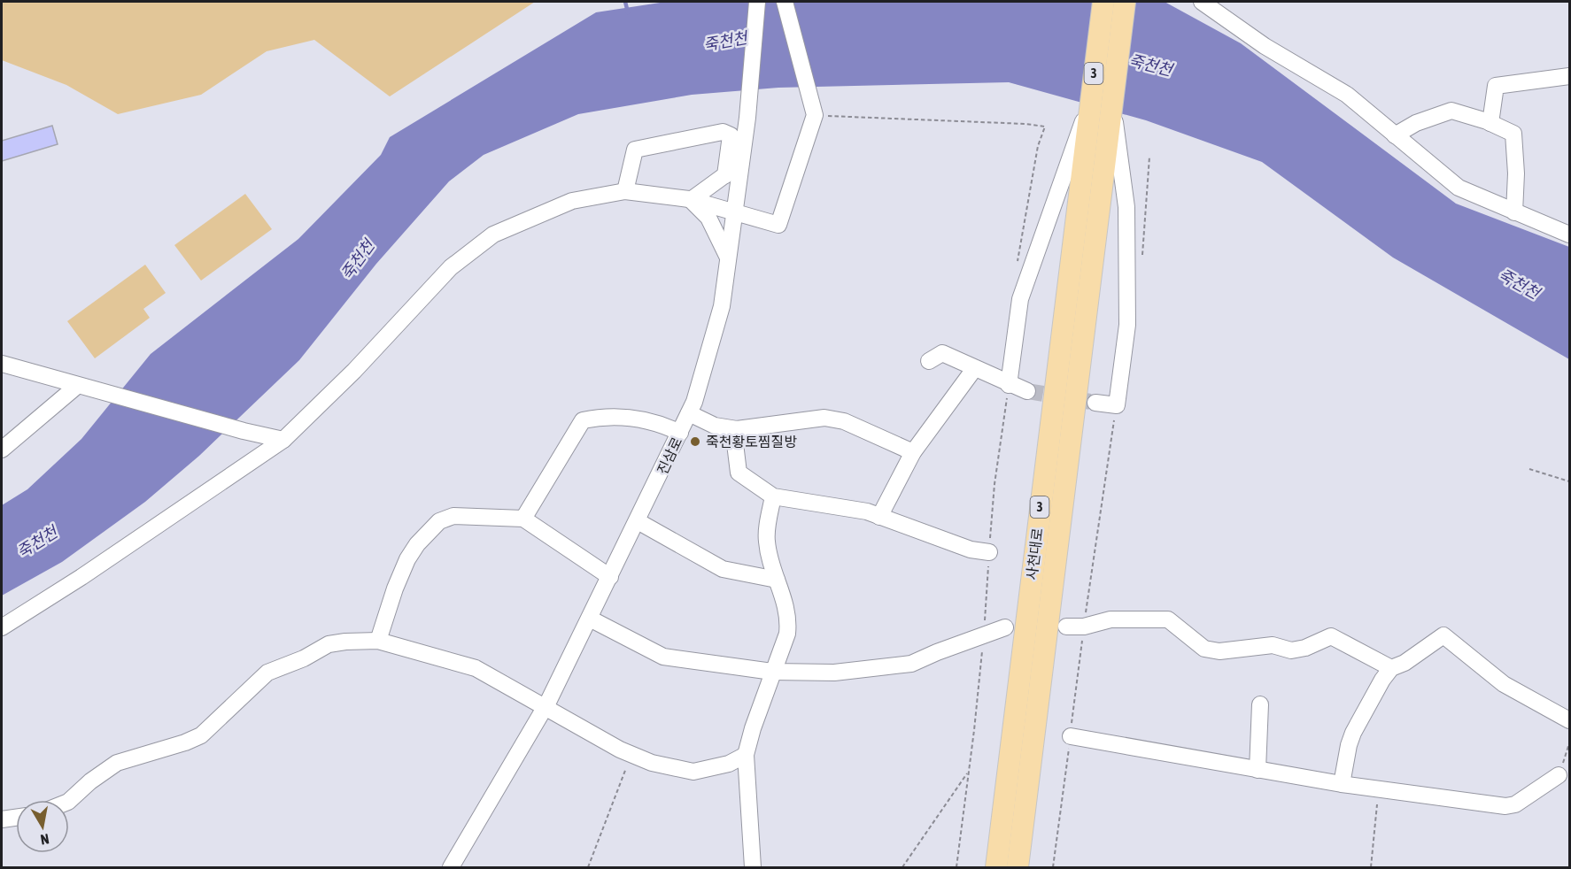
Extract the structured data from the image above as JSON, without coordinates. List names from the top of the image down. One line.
{"streets":{"main road":["3","사천대로"],"street":["진삼로"]},"crossings":[["3","사천대로"]],"water":["죽천천"],"places":["죽천황토찜질방"],"north":"bottom"}
